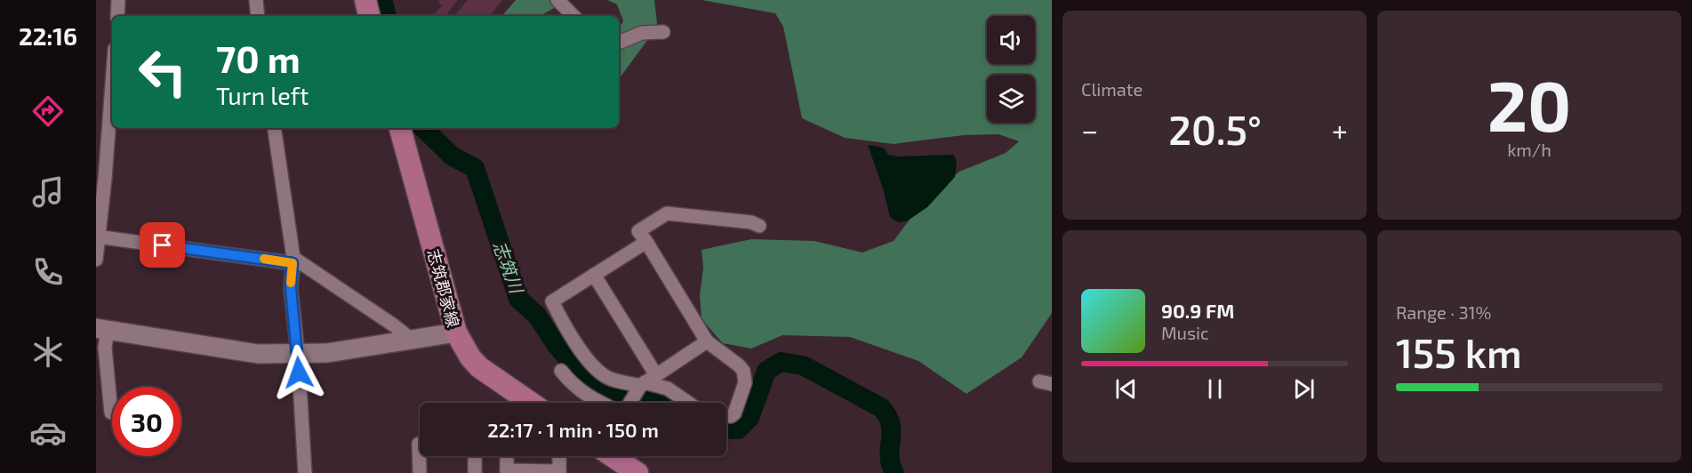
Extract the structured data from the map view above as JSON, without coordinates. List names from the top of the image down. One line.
{"streets":{"main road":["志筑郡家線"]},"water":["志筑川"],"page":{"tabs":"22:16","tile":["Climate",["20","km/h"],["Range · 31%","155 km"]],"turn":["70 m","Turn left"],"heat":["−","20.5°","+"],"song":["90.9 FM","Music"],"limit":"30","trip":"22:17 · 1 min · 150 m"}}
